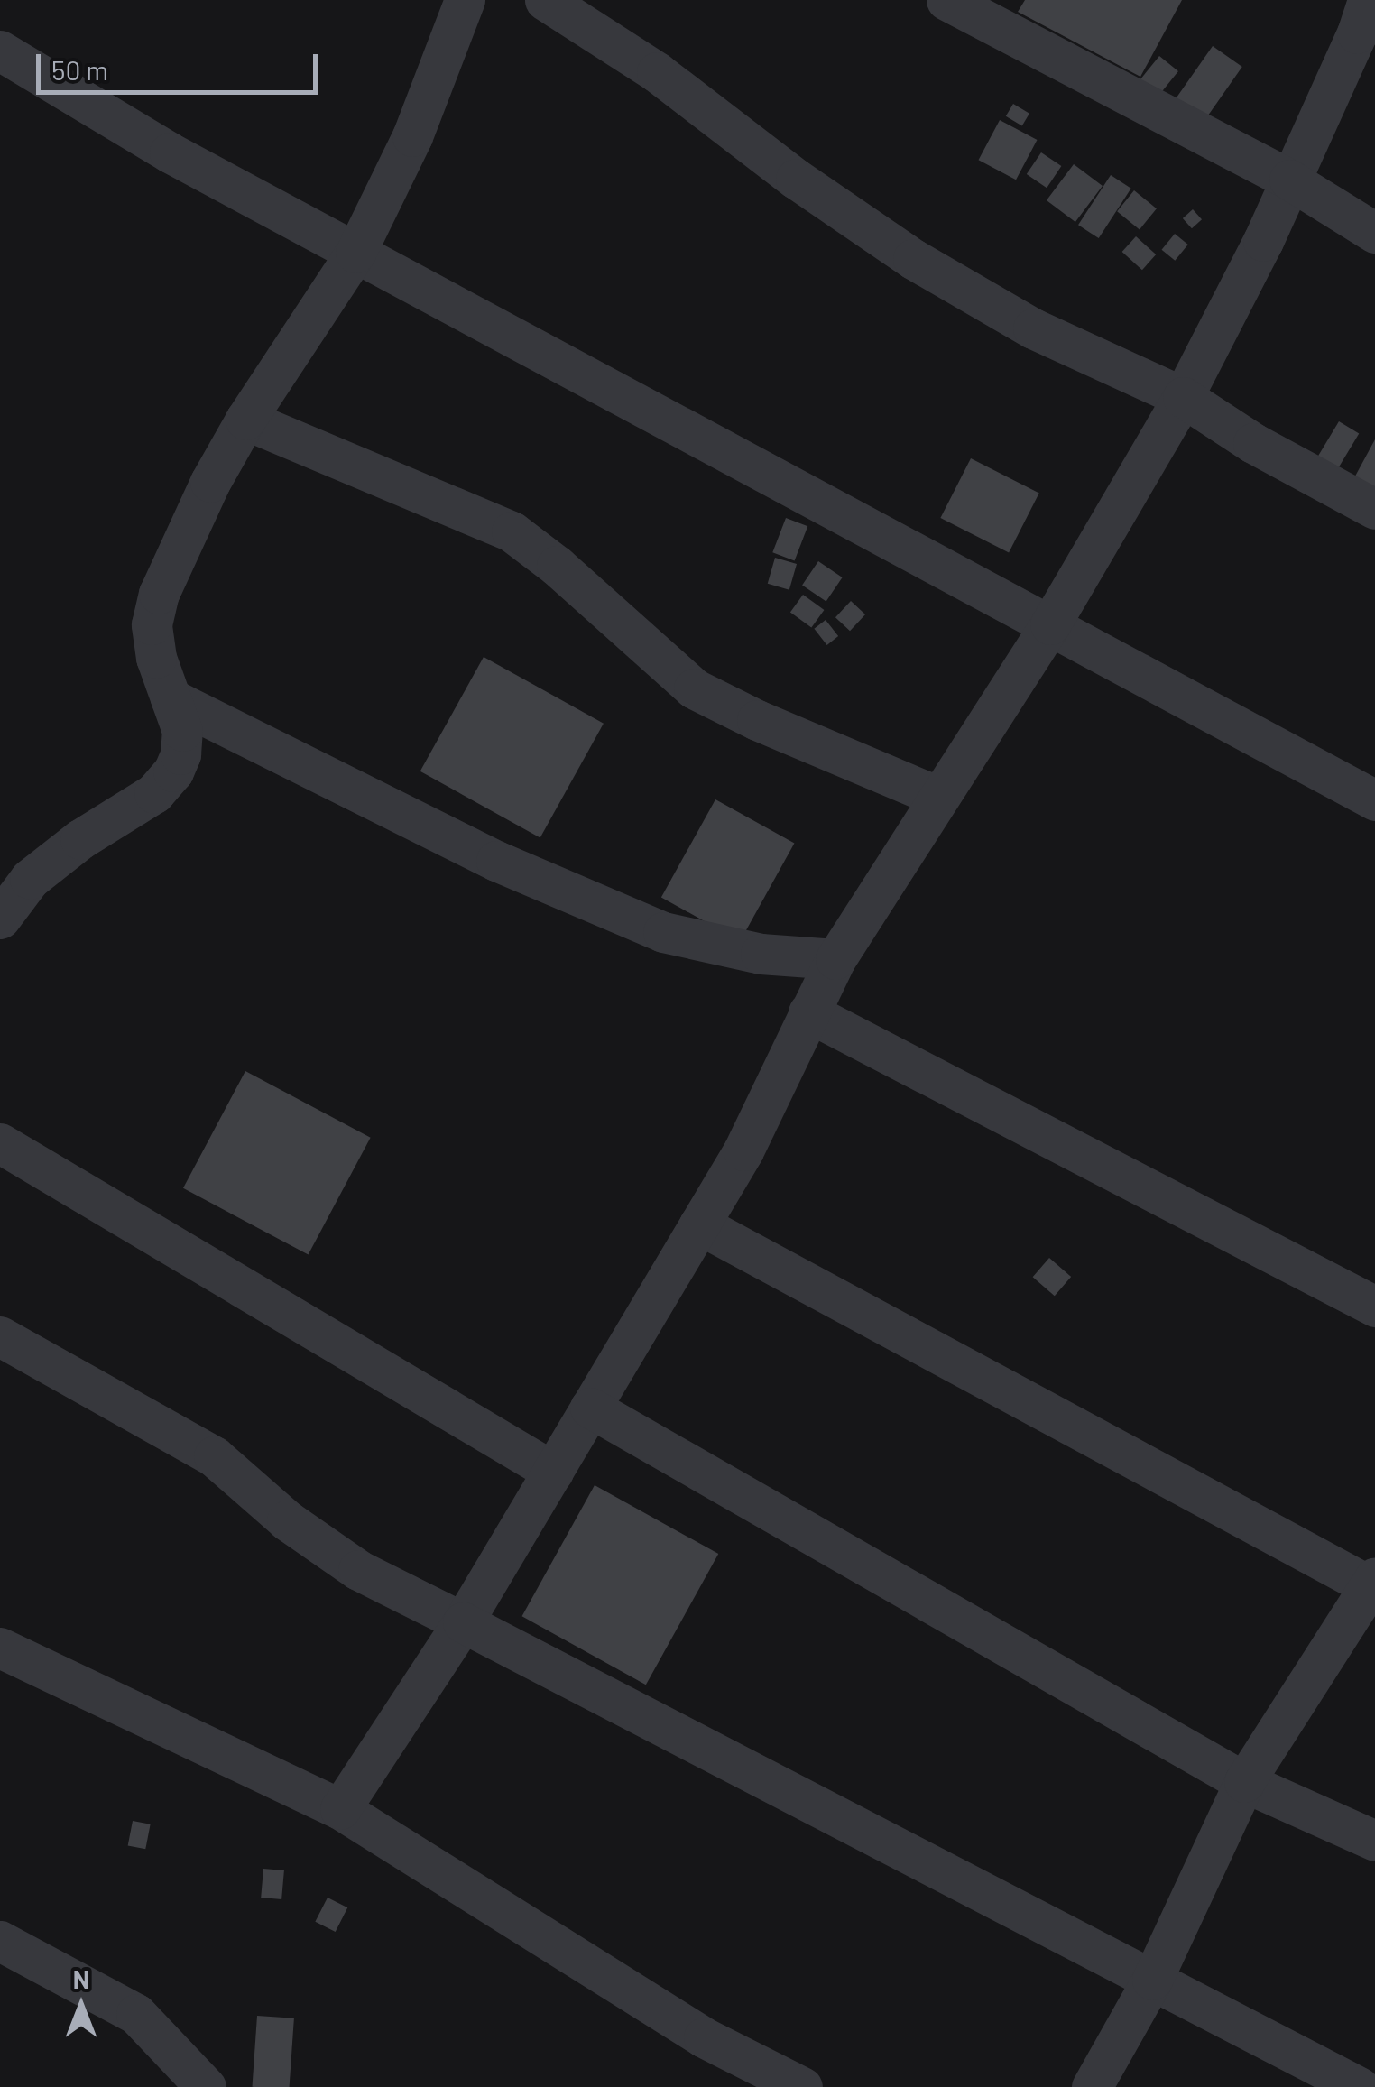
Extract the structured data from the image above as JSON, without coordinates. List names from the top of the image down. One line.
{"scale_bar":"50 m","north":"top"}
